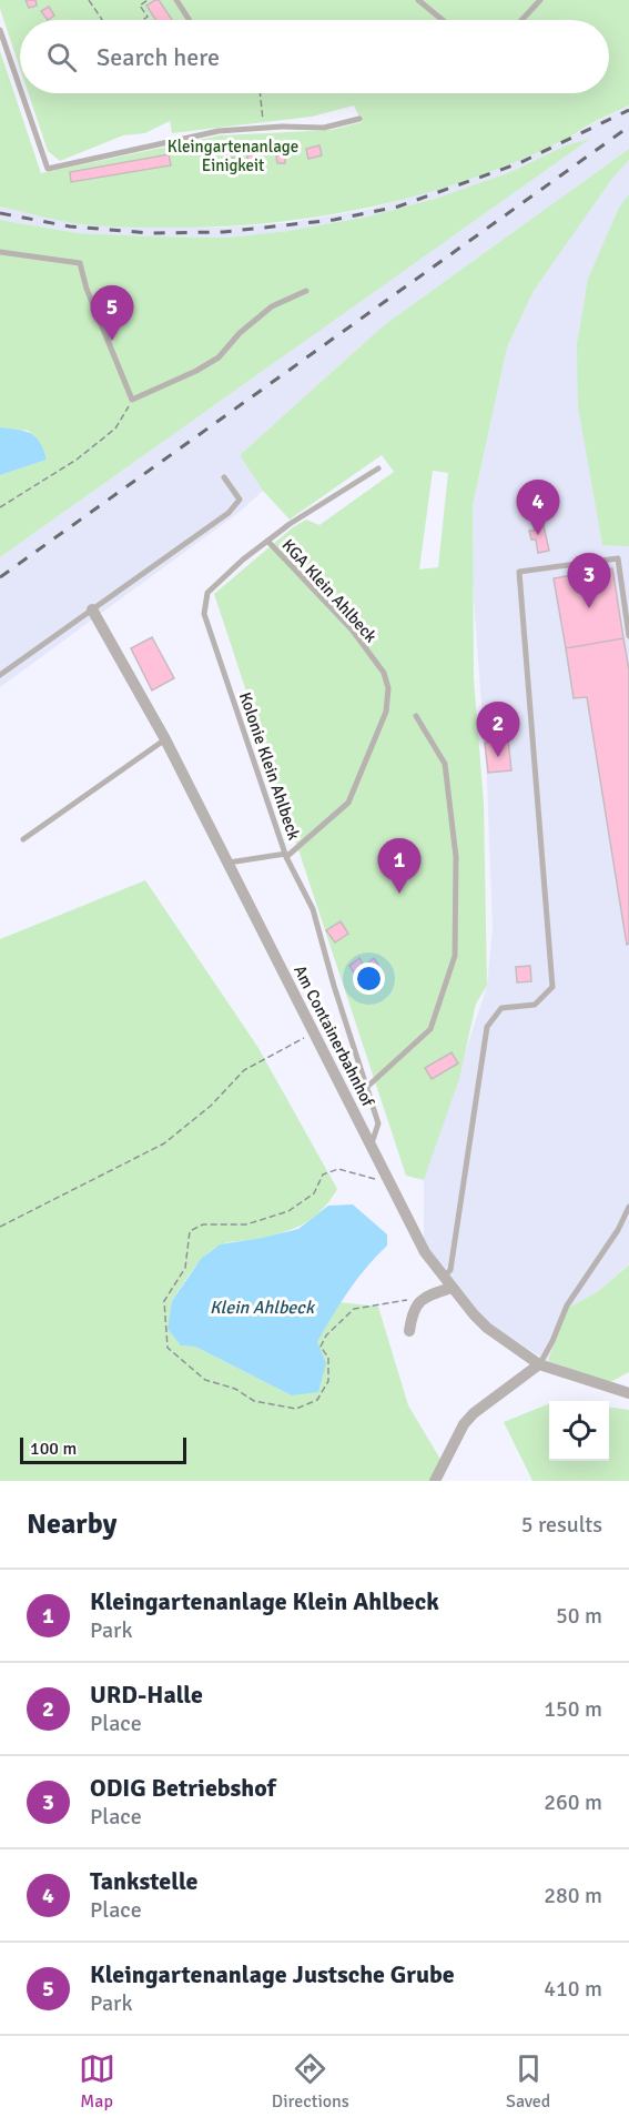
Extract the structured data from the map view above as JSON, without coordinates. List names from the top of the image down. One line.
{"streets":{"street":["Am Containerbahnhof"],"lane":["KGA Klein Ahlbeck","Kolonie Klein Ahlbeck"]},"crossings":[["KGA Klein Ahlbeck","Kolonie Klein Ahlbeck"],["Kolonie Klein Ahlbeck","Am Containerbahnhof"]],"water":["Klein Ahlbeck"],"parks":["Kleingartenanlage Einigkeit"],"scale_bar":"100 m","page":{"search":"Search here","pins":["5","4","3","2","1"],"scale":"100 m","heading":["Nearby","5 results"],"list":[{"mark":"1","name":"Kleingartenanlage Klein Ahlbeck","note":"Park","value":"50 m"},{"mark":"2","name":"URD-Halle","note":"Place","value":"150 m"},{"mark":"3","name":"ODIG Betriebshof","note":"Place","value":"260 m"},{"mark":"4","name":"Tankstelle","note":"Place","value":"280 m"},{"mark":"5","name":"Kleingartenanlage Justsche Grube","note":"Park","value":"410 m"}],"nav":["Map","Directions","Saved"]}}
